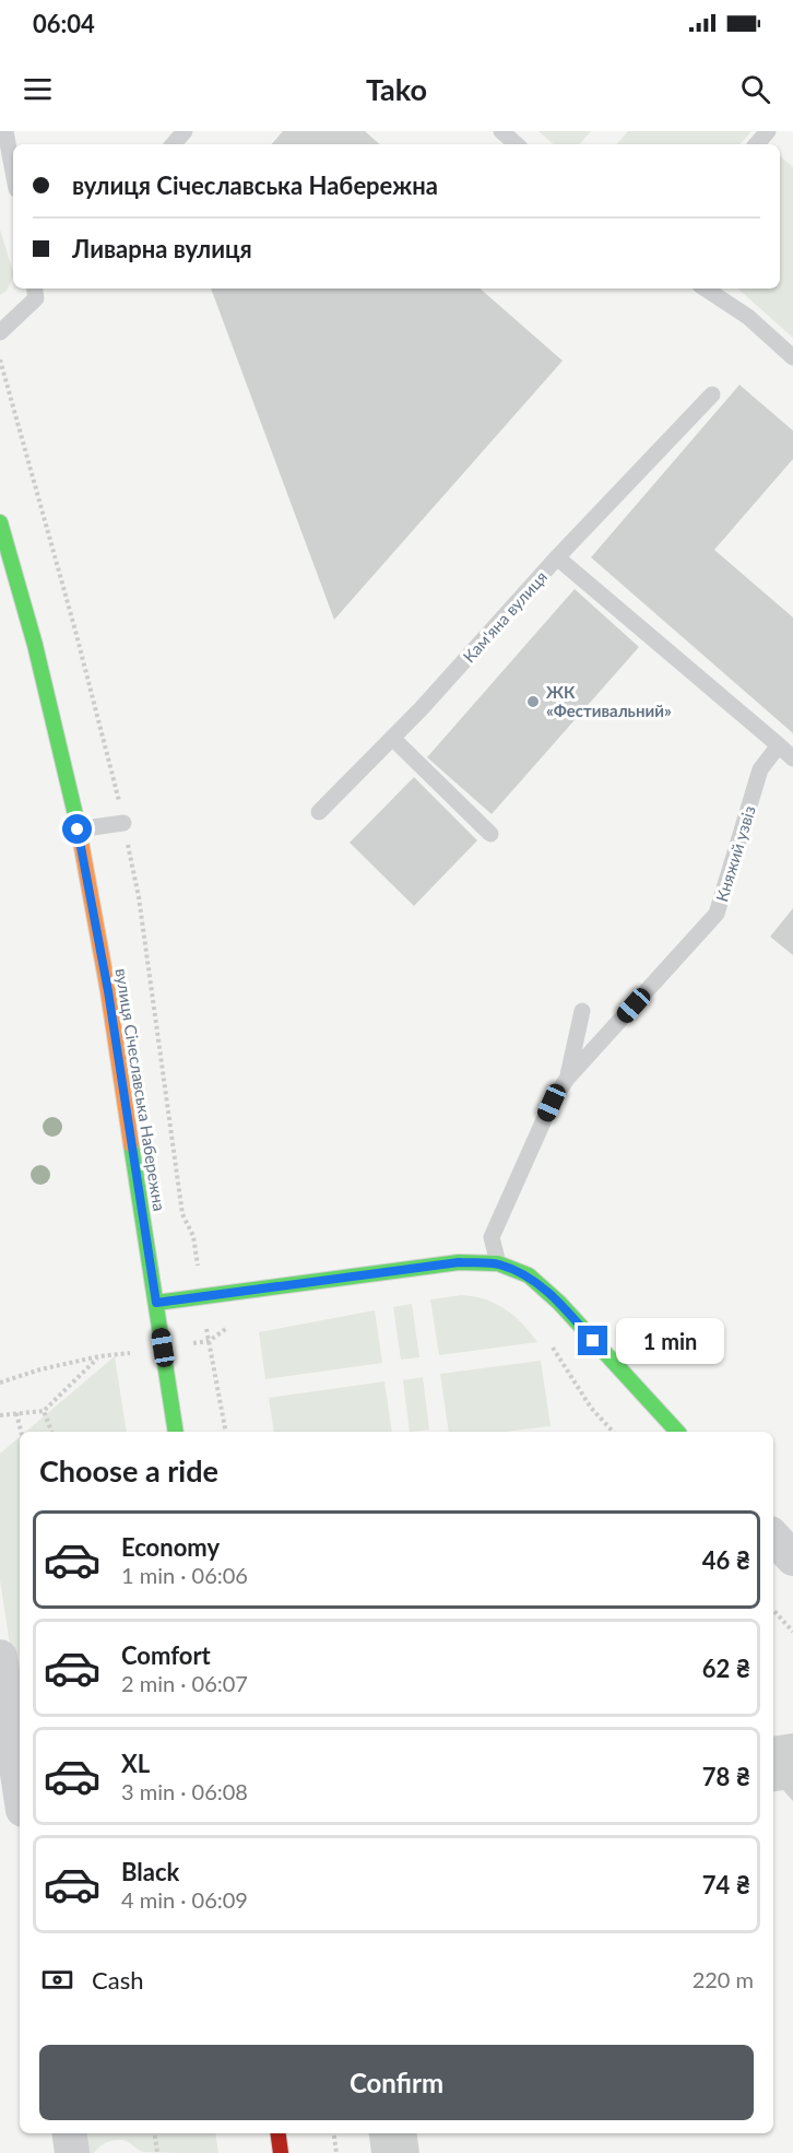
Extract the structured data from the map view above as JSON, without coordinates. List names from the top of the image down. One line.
{"streets":{"main road":["вулиця Січеславська Набережна"],"lane":["Кам'яна вулиця","Княжий узвіз"]},"places":["ЖК «Фестивальний»"],"page":{"status":"06:04","header":"Tako","banner":["вулиця Січеславська Набережна","Ливарна вулиця"],"bubble":"1 min","heading":"Choose a ride","list":[{"name":"Economy","note":"1 min · 06:06","value":"46 ₴"},{"name":"Comfort","note":"2 min · 06:07","value":"62 ₴"},{"name":"XL","note":"3 min · 06:08","value":"78 ₴"},{"name":"Black","note":"4 min · 06:09","value":"74 ₴"}],"pay":["Cash","220 m"],"buttons":"Confirm"}}
